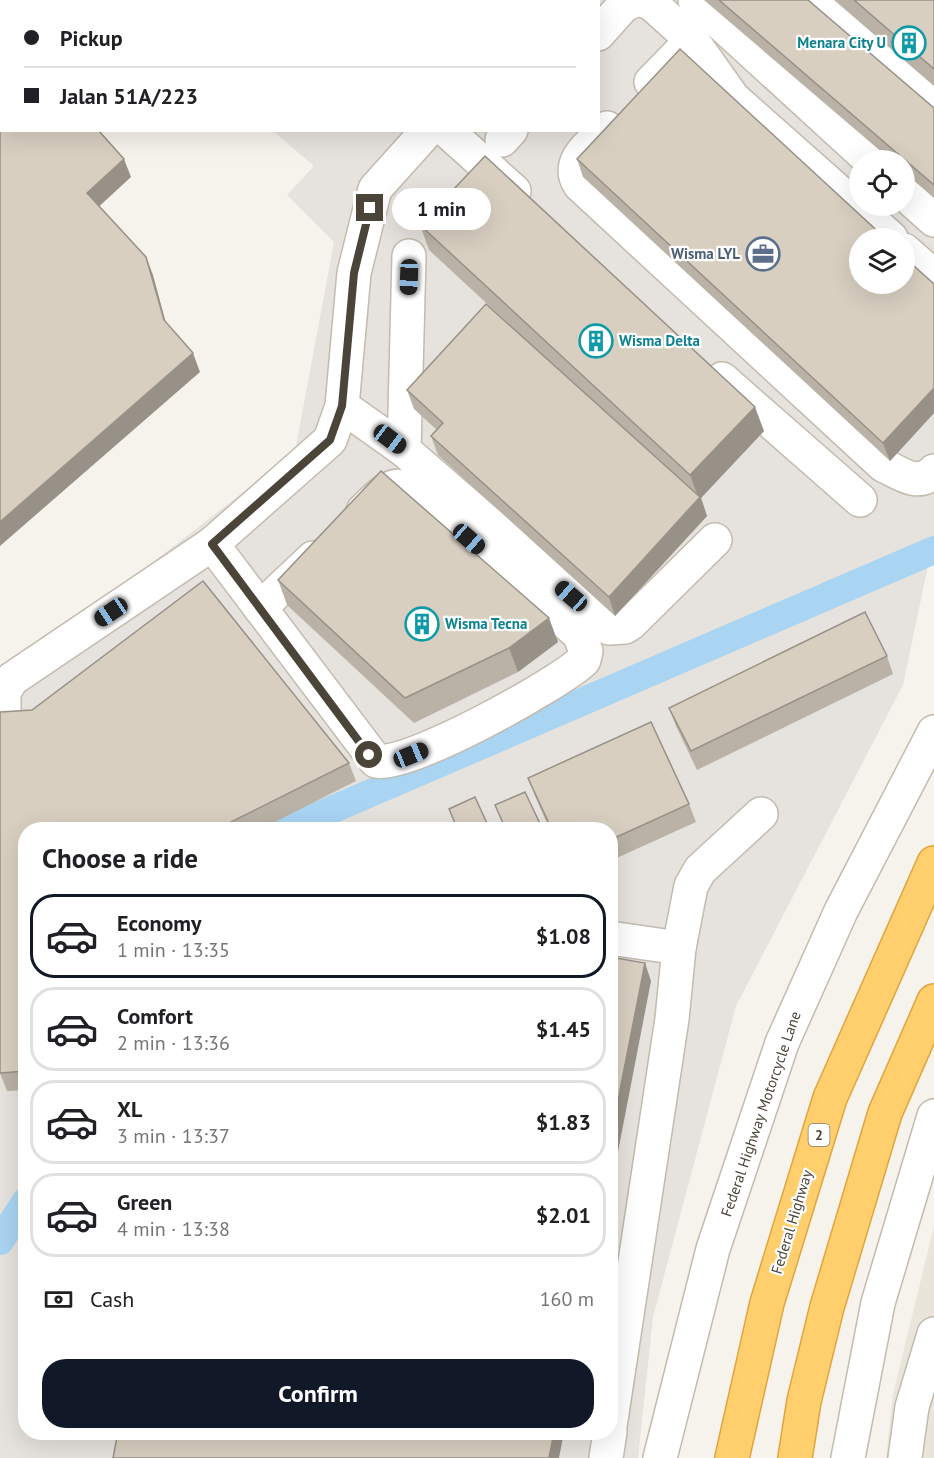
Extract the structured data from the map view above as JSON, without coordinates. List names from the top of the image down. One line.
{"streets":{"highway":["2","Federal Highway"],"street":["Federal Highway Motorcycle Lane"]},"places":{"building":["Menara City U","Wisma Delta","Wisma Tecna"],"office":["Wisma LYL"]},"page":{"banner":["Pickup","Jalan 51A/223"],"bubble":"1 min","heading":"Choose a ride","list":[{"name":"Economy","note":"1 min · 13:35","value":"$1.08"},{"name":"Comfort","note":"2 min · 13:36","value":"$1.45"},{"name":"XL","note":"3 min · 13:37","value":"$1.83"},{"name":"Green","note":"4 min · 13:38","value":"$2.01"}],"pay":["Cash","160 m"],"buttons":"Confirm"}}
